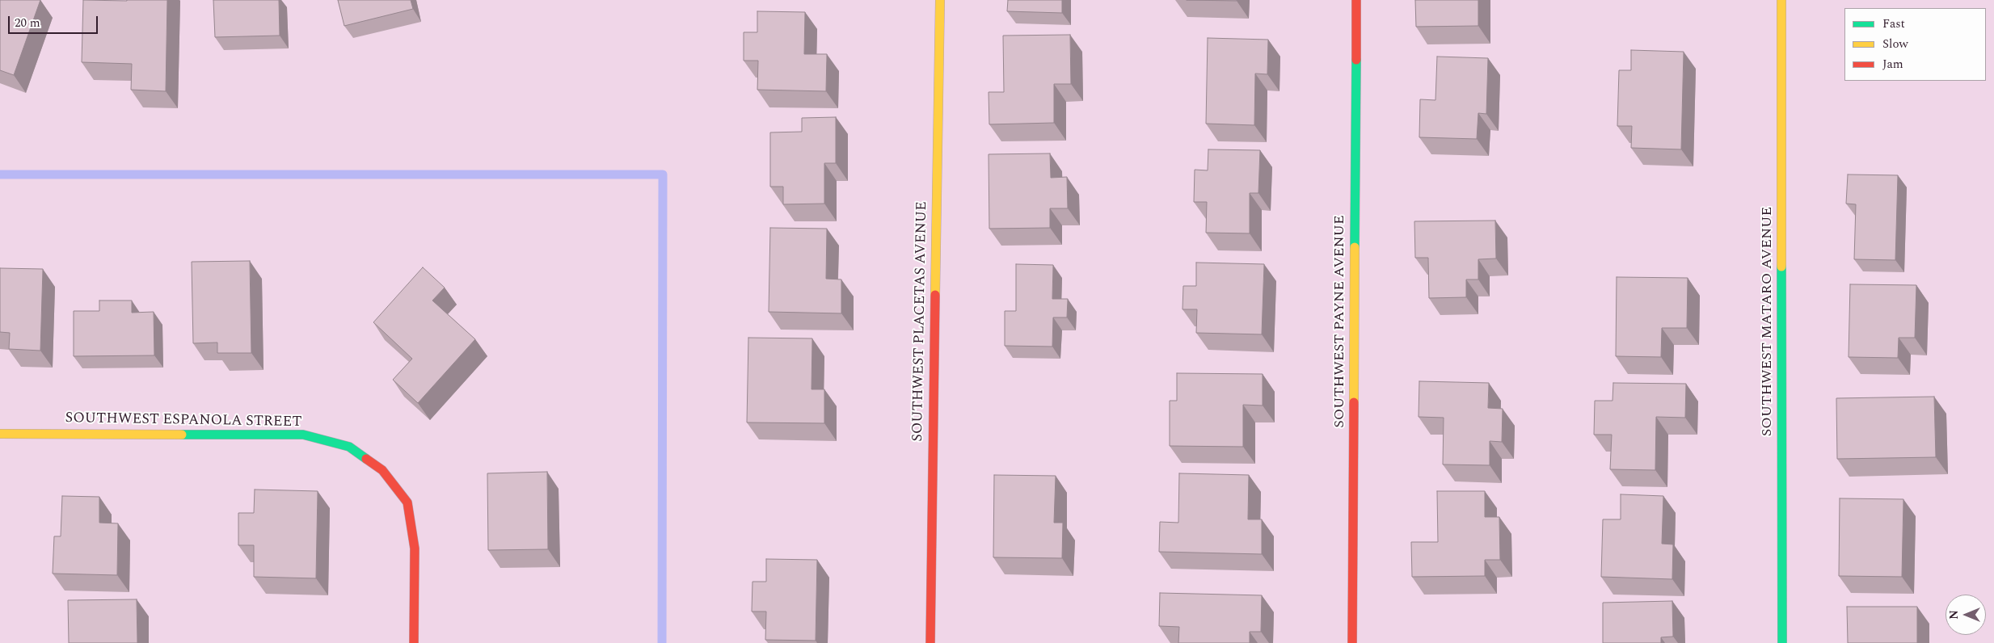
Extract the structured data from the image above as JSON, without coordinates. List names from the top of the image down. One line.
{"streets":{"street":["SOUTHWEST PLACETAS AVENUE","SOUTHWEST PAYNE AVENUE","SOUTHWEST MATARO AVENUE","SOUTHWEST ESPANOLA STREET"]},"legend":["Fast","Slow","Jam"],"scale_bar":"20 m","north":"left"}
